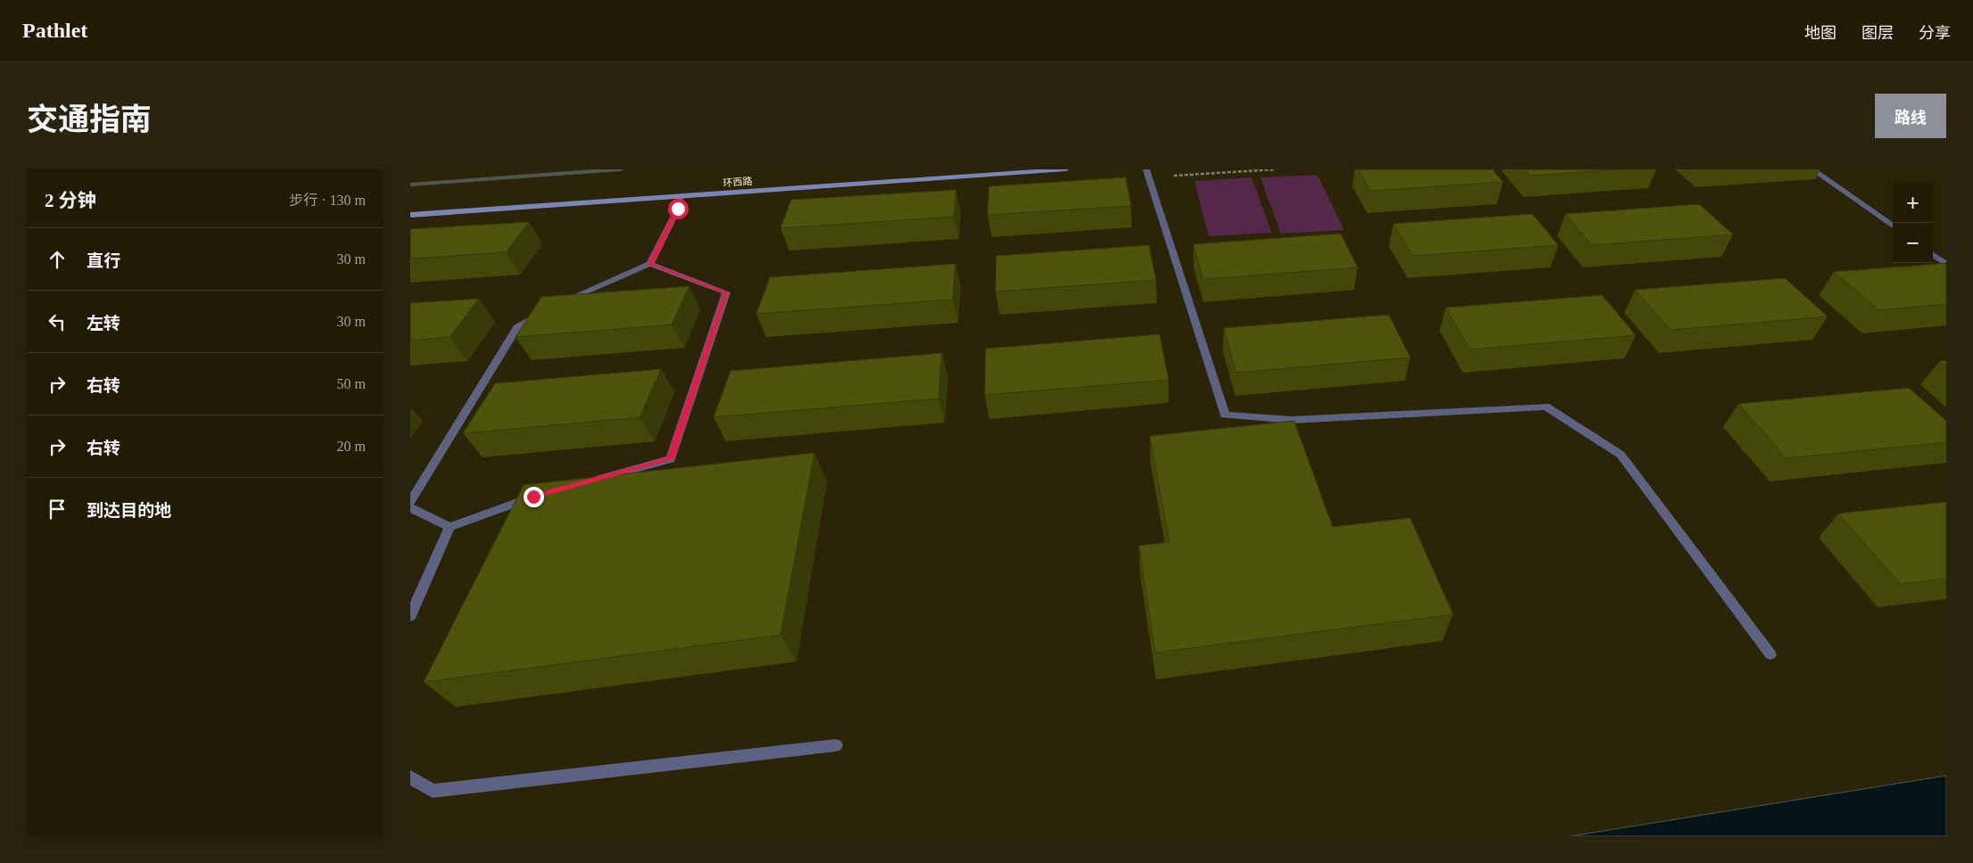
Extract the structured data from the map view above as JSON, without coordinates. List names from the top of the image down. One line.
{"streets":{"street":["环西路"]},"page":{"header":"Pathlet","nav":["地图","图层","分享"],"title":"交通指南","buttons":"路线","heading":["2 分钟","步行 · 130 m"],"map_buttons":["+","−"],"list":[["直行","30 m"],["左转","30 m"],["右转","50 m"],["右转","20 m"],"到达目的地"]}}
